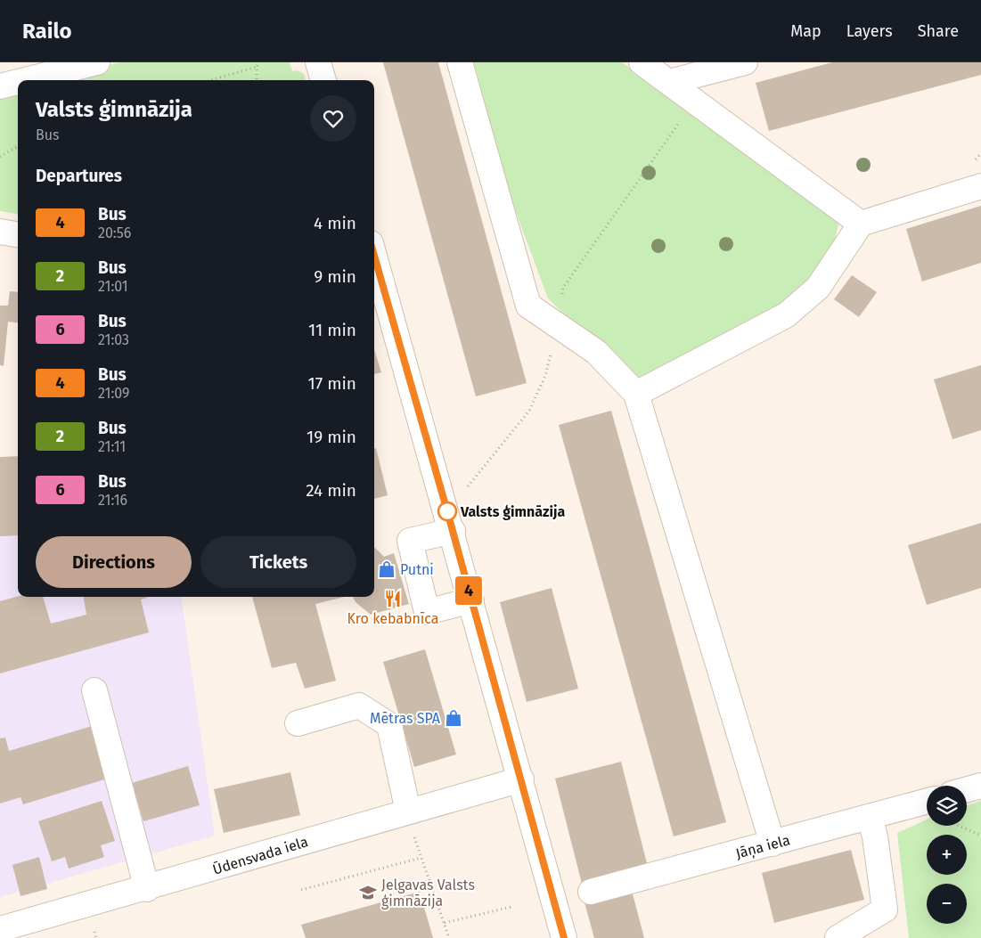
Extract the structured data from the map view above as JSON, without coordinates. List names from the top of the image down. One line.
{"streets":{"street":["Jāņa iela","Ūdensvada iela"]},"places":{"other":["Valsts ģimnāzija"],"shop":["Putni","Mētras SPA"],"restaurant":["Kro kebabnīca"],"school or university":["Jelgavas Valsts ģimnāzija"]},"lines":["bus line 4"],"page":{"header":"Railo","nav":["Map","Layers","Share"],"on_map":"4","heading":[["Valsts ģimnāzija","Bus"],"Departures"],"list":[{"mark":"4","name":"Bus","note":"20:56","value":"4 min"},{"mark":"2","name":"Bus","note":"21:01","value":"9 min"},{"mark":"6","name":"Bus","note":"21:03","value":"11 min"},{"mark":"4","name":"Bus","note":"21:09","value":"17 min"},{"mark":"2","name":"Bus","note":"21:11","value":"19 min"},{"mark":"6","name":"Bus","note":"21:16","value":"24 min"}],"buttons":["Directions","Tickets"],"map_buttons":["+","−"]}}
